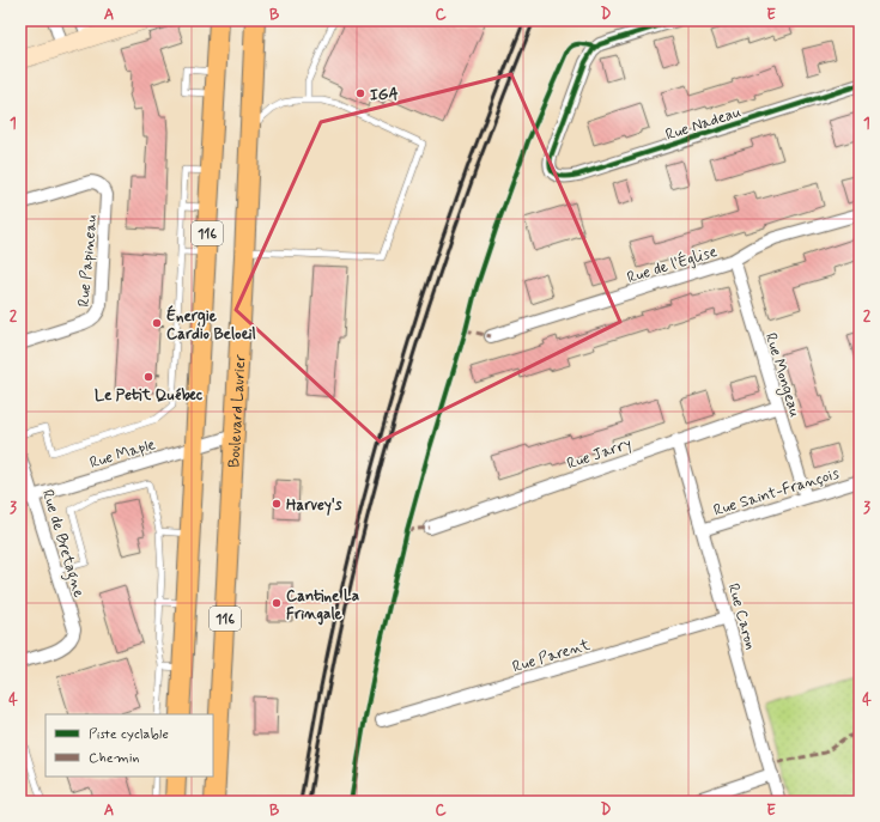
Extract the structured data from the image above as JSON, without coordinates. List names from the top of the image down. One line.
{"streets":{"main road":["116","Boulevard Laurier"],"street":["Rue Nadeau","Rue Papineau","Rue de l'Église","Rue Mongeau","Rue Maple","Rue Jarry","Rue Saint-François","Rue de Bretagne","Rue Caron","Rue Parent"]},"crossings":[["116","Rue Maple"],["Rue de l'Église","Rue Mongeau"],["Rue Mongeau","Rue Jarry"],["Rue Mongeau","Rue Saint-François"],["Boulevard Laurier","Rue Maple"],["Rue Maple","Rue de Bretagne"],["Rue Jarry","Rue Caron"],["Rue Saint-François","Rue Caron"],["Rue Caron","Rue Parent"]],"places":["IGA","Énergie Cardio Beloeil","Le Petit Québec","Harvey's","Cantine La Fringale"],"legend":["Piste cyclable","Chemin"],"grid":{"columns":["A","B","C","D","E"],"rows":["1","2","3","4"]}}
